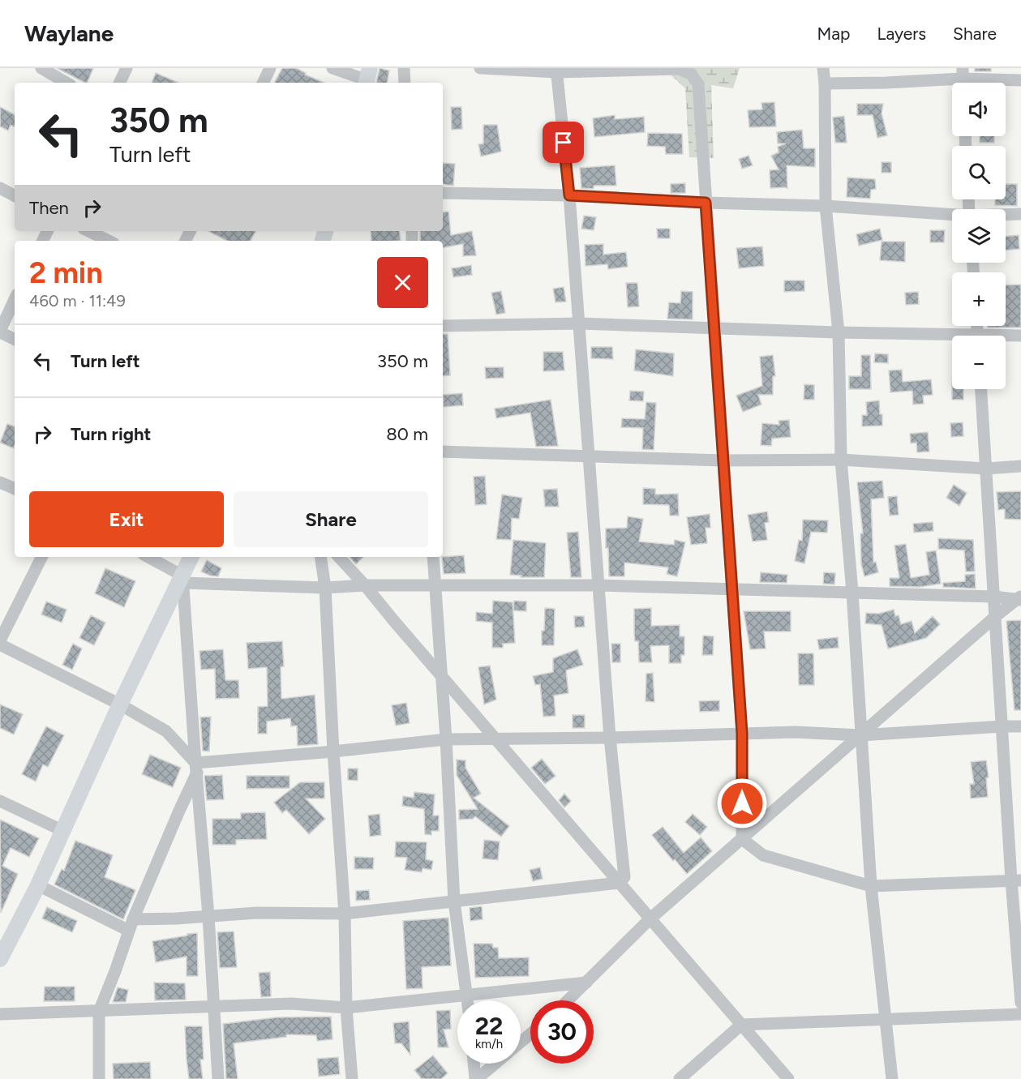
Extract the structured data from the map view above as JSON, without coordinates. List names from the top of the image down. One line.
{"page":{"header":"Waylane","nav":["Map","Layers","Share"],"map_buttons":["+","−"],"turn":["350 m","Turn left"],"then":"Then","heading":["2 min","460 m · 11:49"],"list":[{"name":"Turn left","value":"350 m"},{"name":"Turn right","value":"80 m"}],"buttons":["Exit","Share"],"speed":"22 km/h","limit":"30"}}
